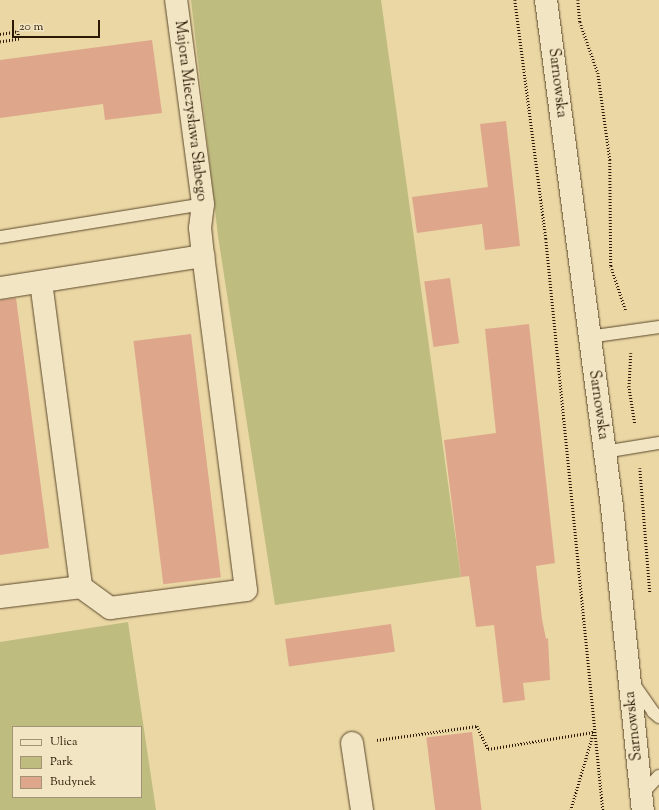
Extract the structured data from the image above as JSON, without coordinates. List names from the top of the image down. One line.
{"streets":{"street":["Sarnowska","Majora Mieczysława Słabego"]},"legend":["Ulica","Park","Budynek"],"scale_bar":"20 m"}
